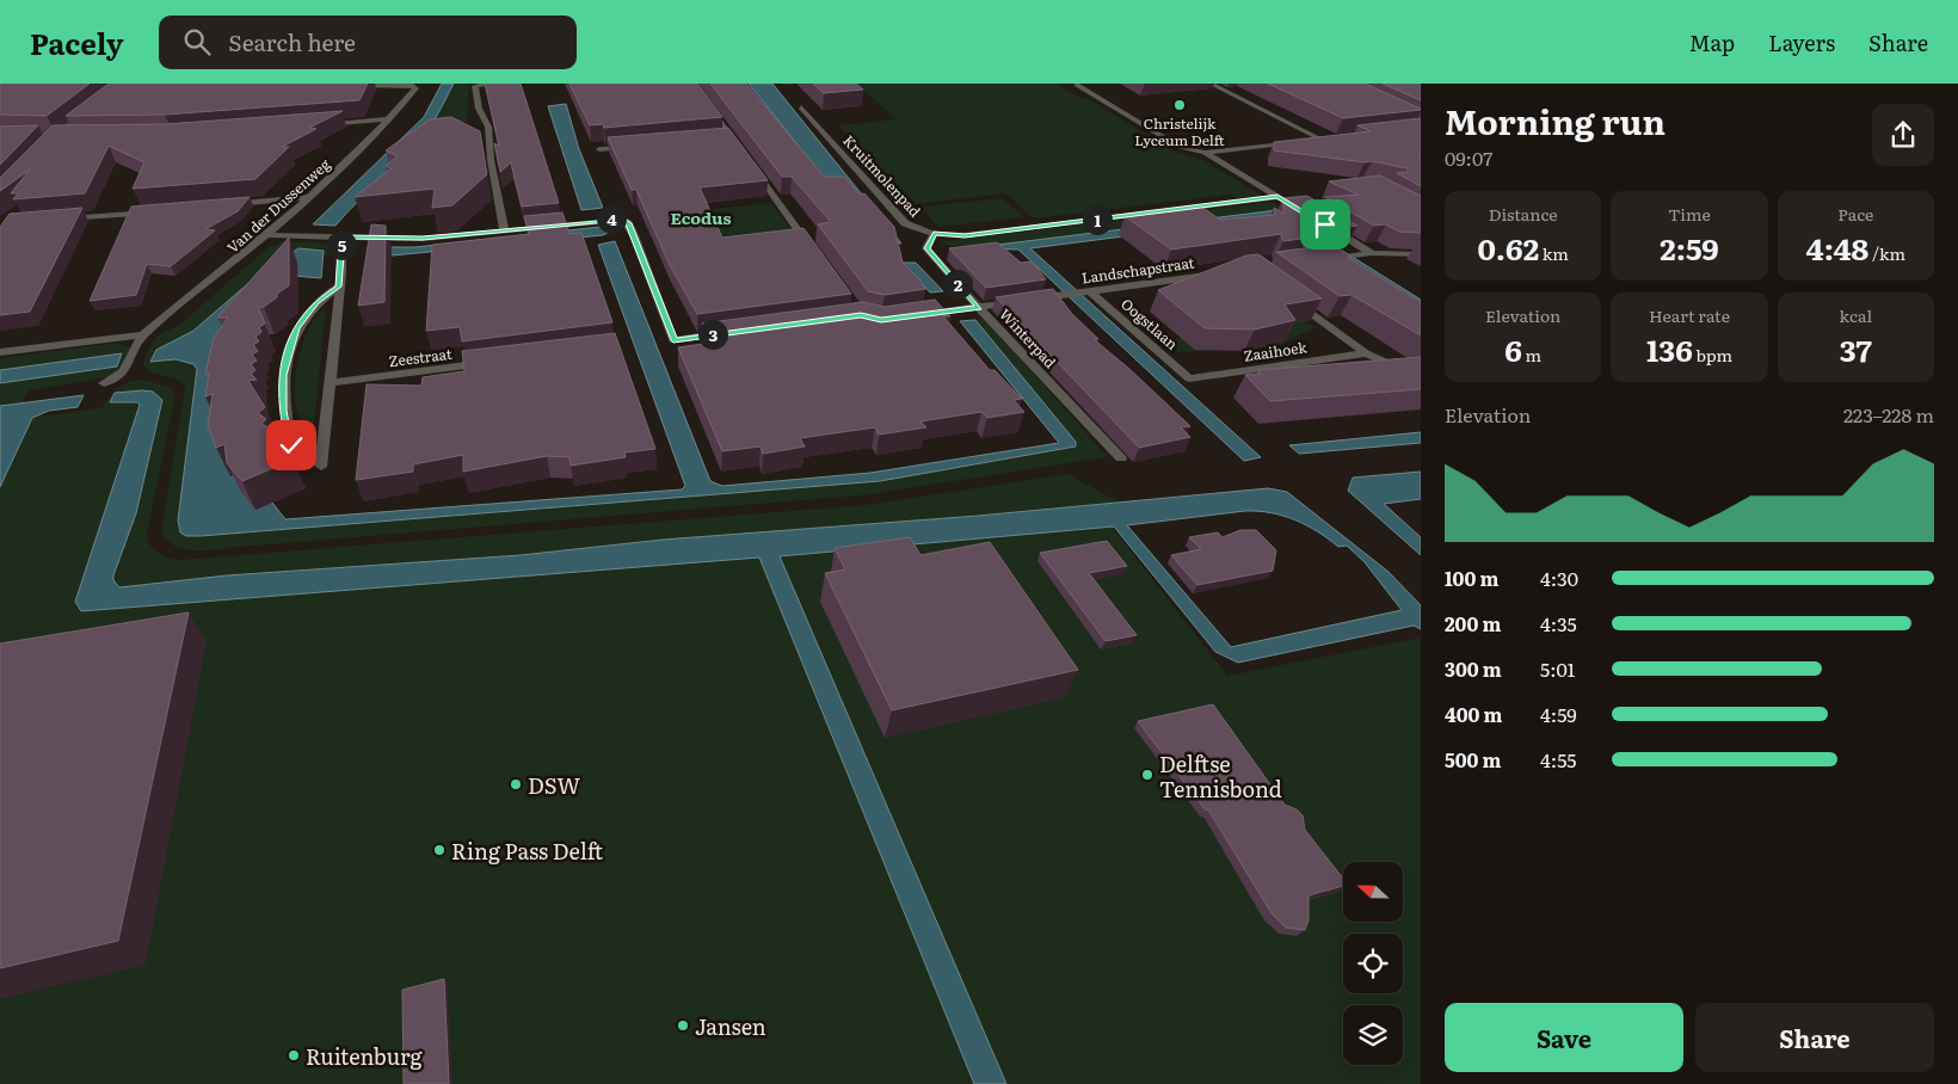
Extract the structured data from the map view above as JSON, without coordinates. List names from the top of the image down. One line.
{"streets":{"street":["Kruitmolenpad","Van der Dussenweg","Landschapstraat","Oogstlaan","Winterpad","Zaaihoek","Zeestraat"]},"crossings":[["Kruitmolenpad","Winterpad"],["Landschapstraat","Oogstlaan"],["Landschapstraat","Winterpad"],["Oogstlaan","Zaaihoek"]],"districts":["Ecodus"],"places":["Christelijk Lyceum Delft","Delftse Tennisbond","DSW","Ring Pass Delft","Jansen","Ruitenburg"],"north":"left","page":{"header":"Pacely","search":"Search here","nav":["Map","Layers","Share"],"heading":["Morning run","09:07"],"stats":[["Distance","0.62 km"],["Time","2:59"],["Pace","4:48 /km"],["Elevation","6 m"],["Heart rate","136 bpm"],["kcal","37"]],"pins":["4","1","5","2","3"],"chart":["Elevation","223–228 m"],"list":[{"name":"100 m","note":"4:30"},{"name":"200 m","note":"4:35"},{"name":"300 m","note":"5:01"},{"name":"400 m","note":"4:59"},{"name":"500 m","note":"4:55"}],"buttons":["Save","Share"]}}
